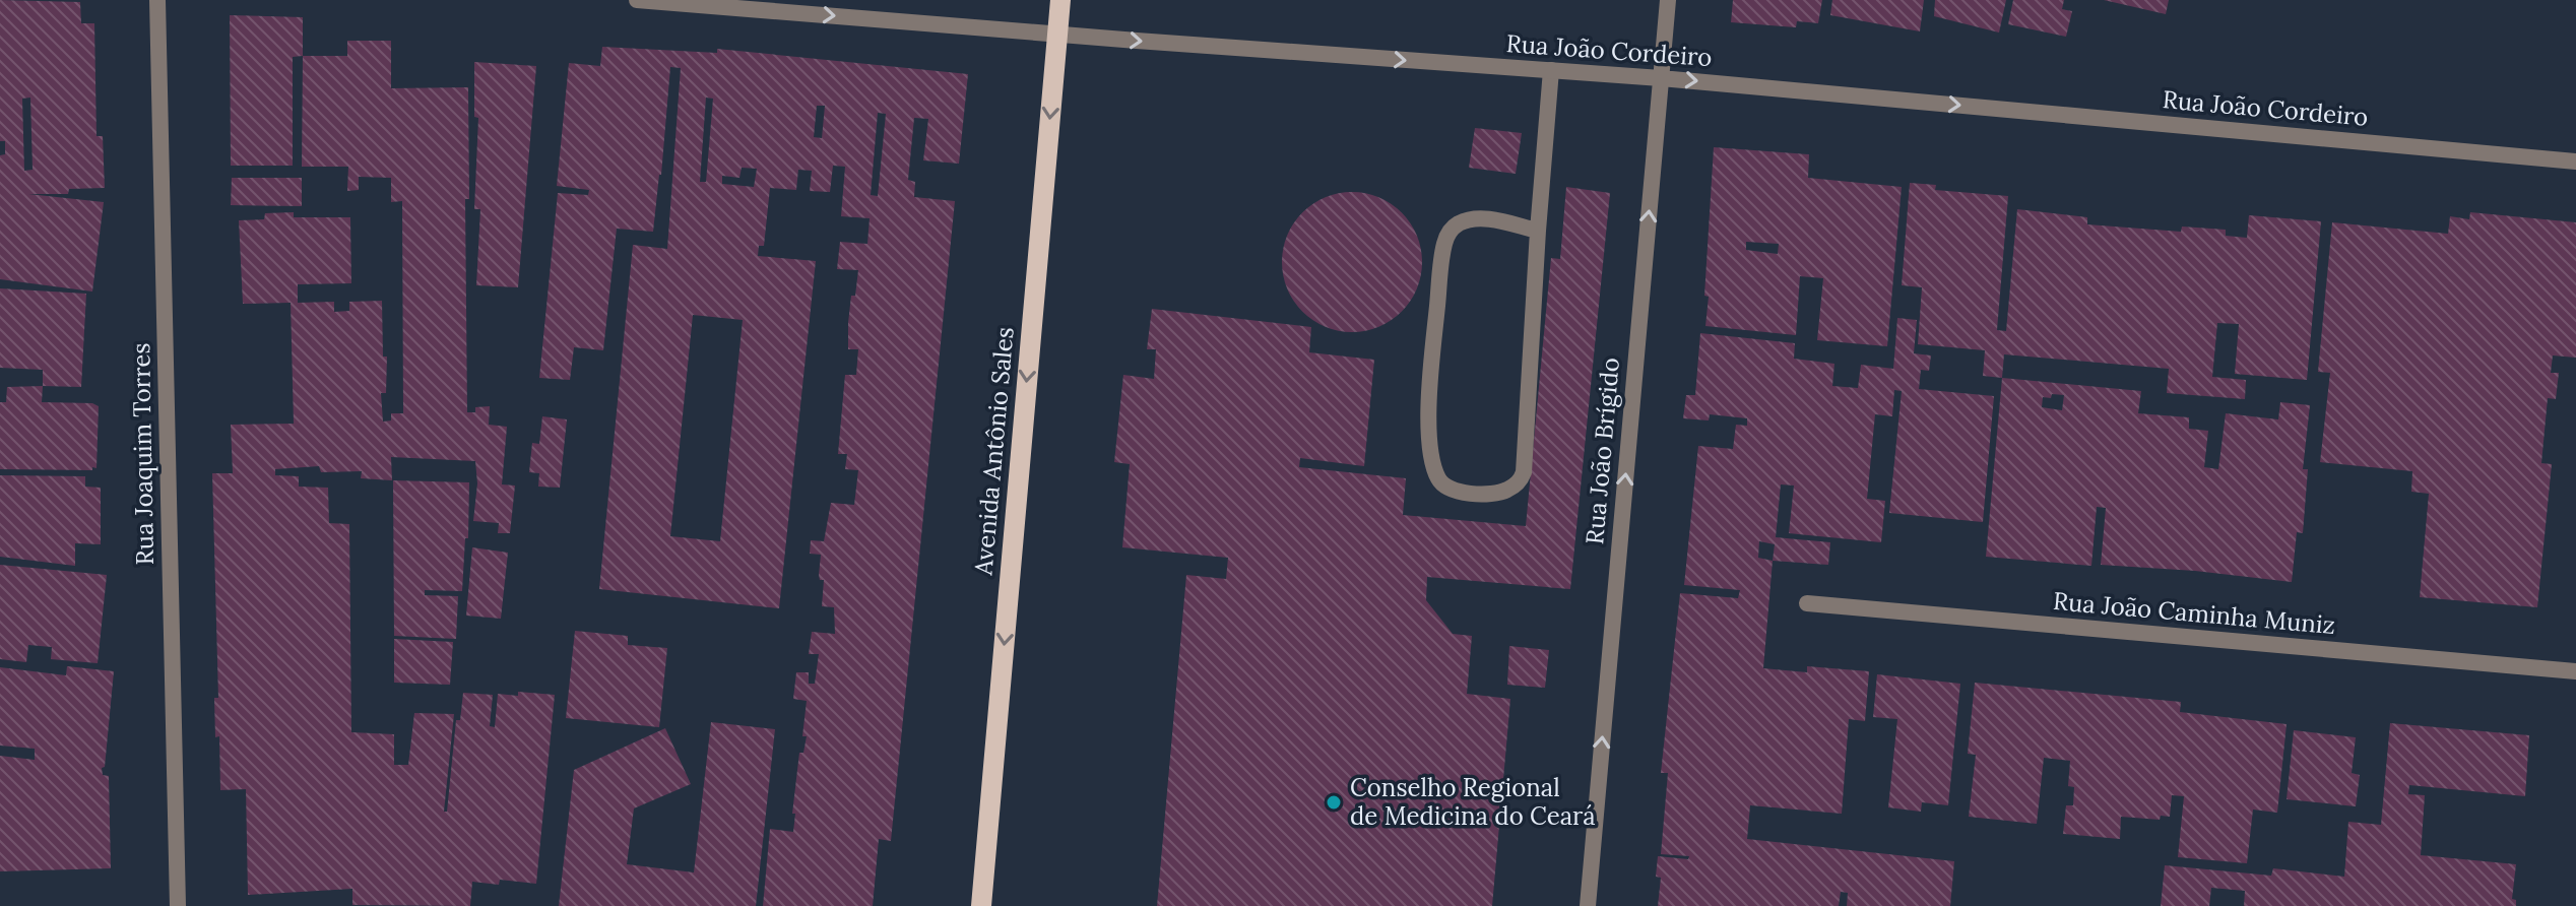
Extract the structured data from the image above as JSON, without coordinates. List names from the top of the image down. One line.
{"streets":{"main road":["Avenida Antônio Sales"],"street":["Rua João Cordeiro","Rua João Brígido","Rua Joaquim Torres","Rua João Caminha Muniz"]},"crossings":[["Rua João Cordeiro","Avenida Antônio Sales"],["Rua João Cordeiro","Rua João Brígido"]],"one_way":["Rua João Cordeiro","Avenida Antônio Sales","Rua João Brígido"],"places":["Conselho Regional de Medicina do Ceará"]}
